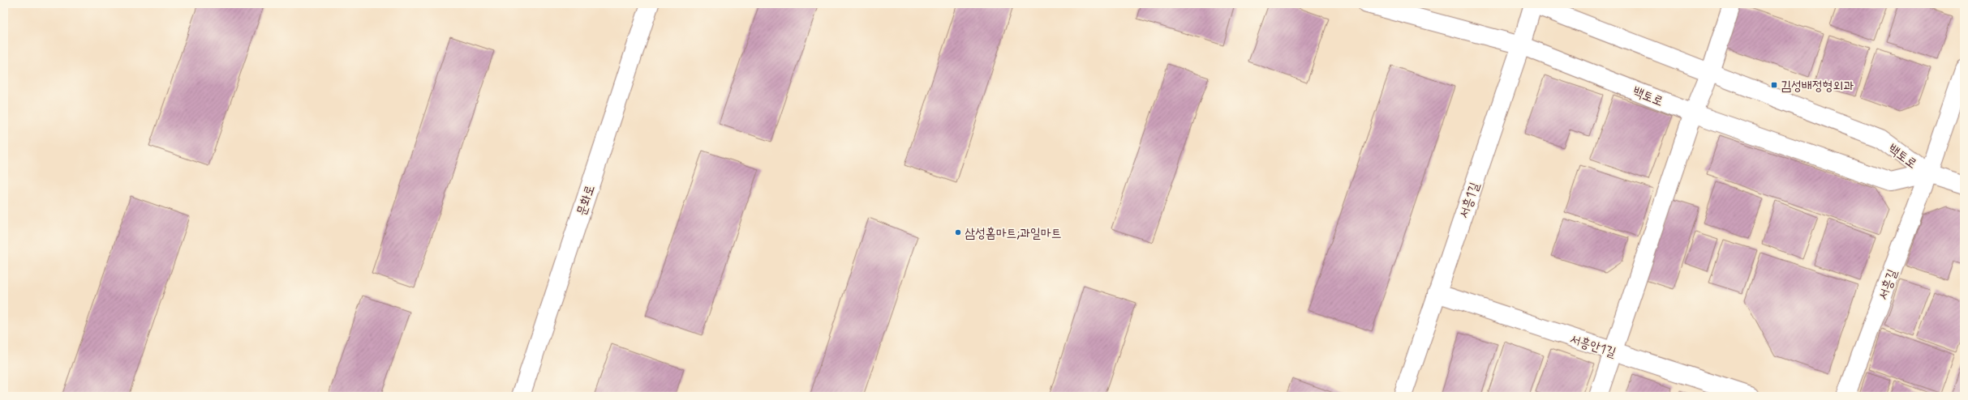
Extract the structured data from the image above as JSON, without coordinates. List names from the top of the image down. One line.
{"streets":{"street":["백토로","문화로","서흥1길","서흥길","서흥안1길"]},"crossings":[["백토로","서흥1길"],["백토로","서흥길"],["서흥1길","서흥안1길"]],"places":{"transit":["김성배정형외과"],"other":["삼성홈마트;과일마트"]}}
